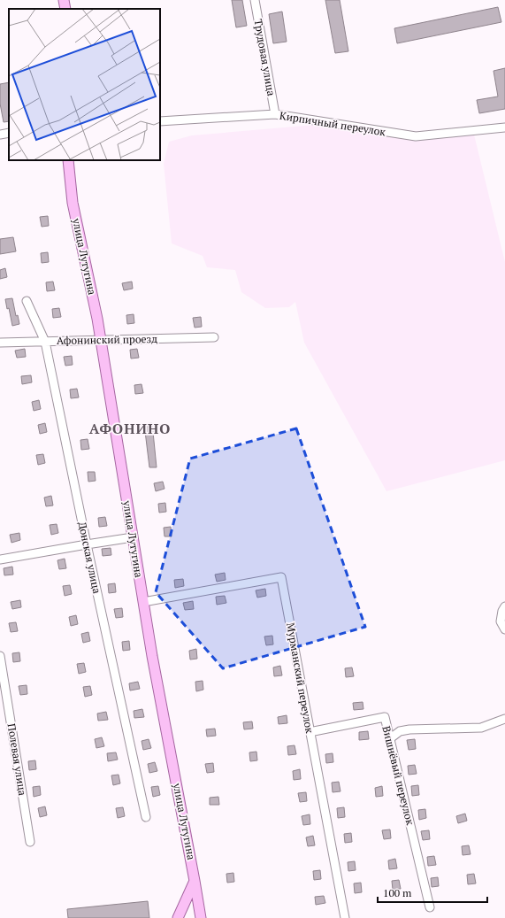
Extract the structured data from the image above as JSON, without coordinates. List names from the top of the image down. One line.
{"streets":{"main road":["улица Лутугина"],"street":["Трудовая улица","Кирпичный переулок","Афонинский проезд","Донская улица","Мурманский переулок","Полевая улица","Вишнёвый переулок"]},"crossings":[["Трудовая улица","Кирпичный переулок"],["улица Лутугина","Афонинский проезд"],["улица Лутугина","Мурманский переулок"],["Афонинский проезд","Донская улица"],["Мурманский переулок","Вишнёвый переулок"]],"districts":["АФОНИНО"],"scale_bar":"100 m"}
